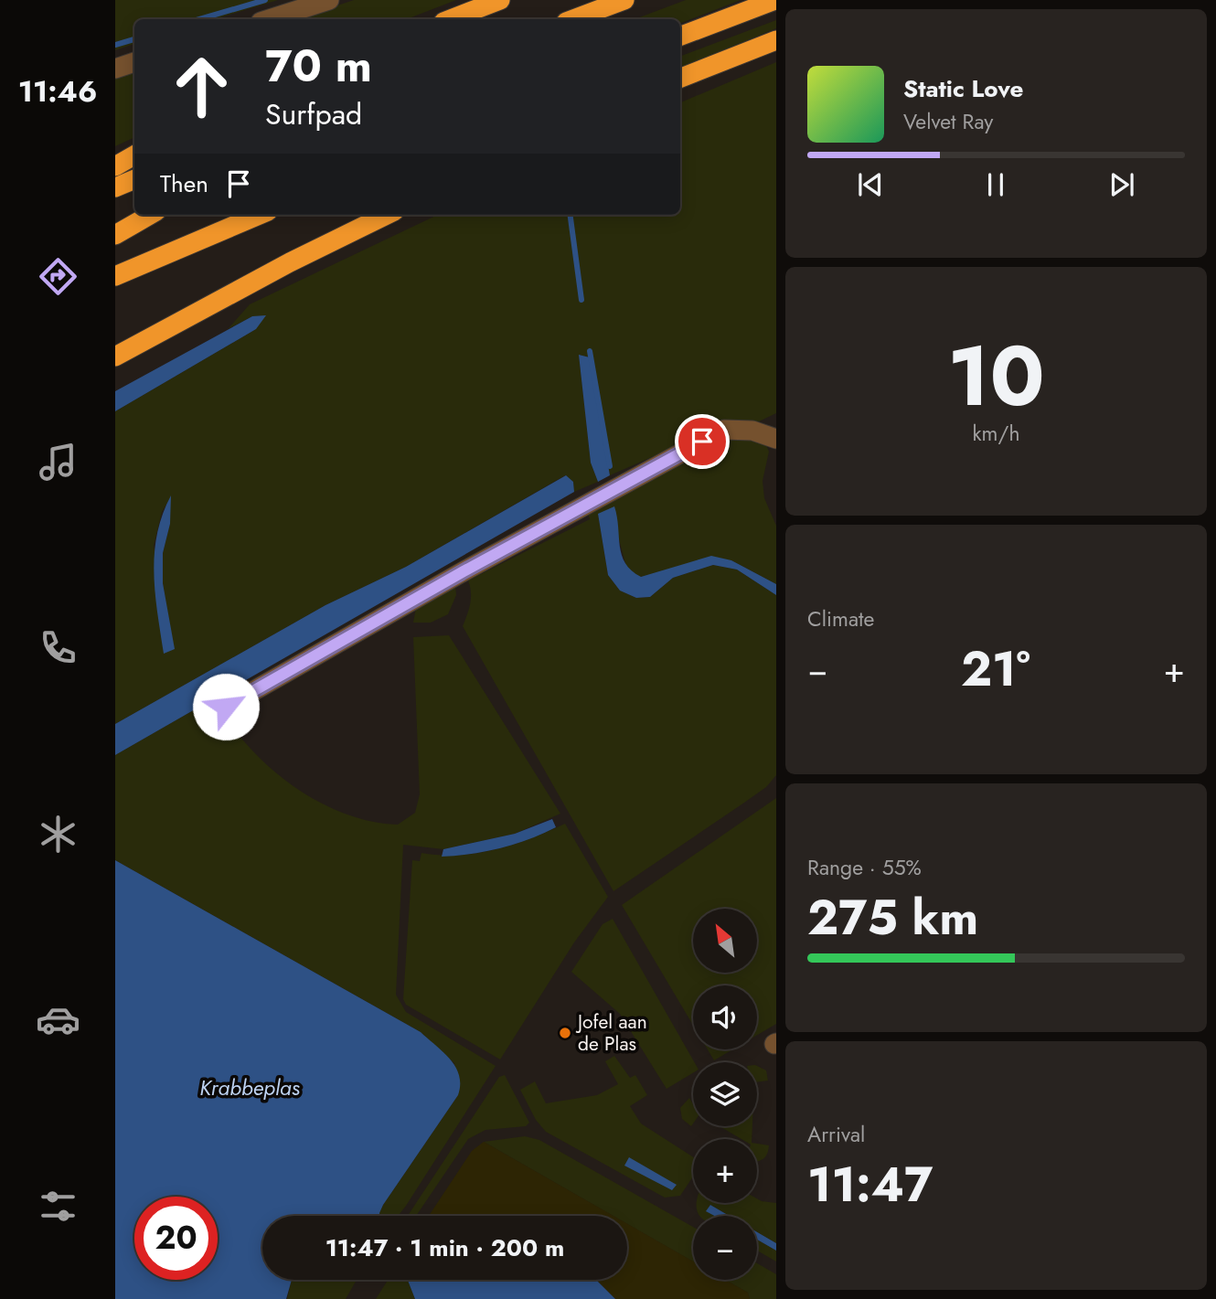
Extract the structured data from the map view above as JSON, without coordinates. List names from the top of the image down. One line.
{"water":["Krabbeplas"],"places":["Jofel aan de Plas"],"north":"top left","page":{"tabs":"11:46","turn":["70 m","Surfpad"],"song":["Static Love","Velvet Ray"],"then":"Then","tile":[["10","km/h"],"Climate",["Range · 55%","275 km"],["Arrival","11:47"]],"heat":["−","21°","+"],"map_buttons":["+","−"],"limit":"20","trip":"11:47 · 1 min · 200 m"}}
